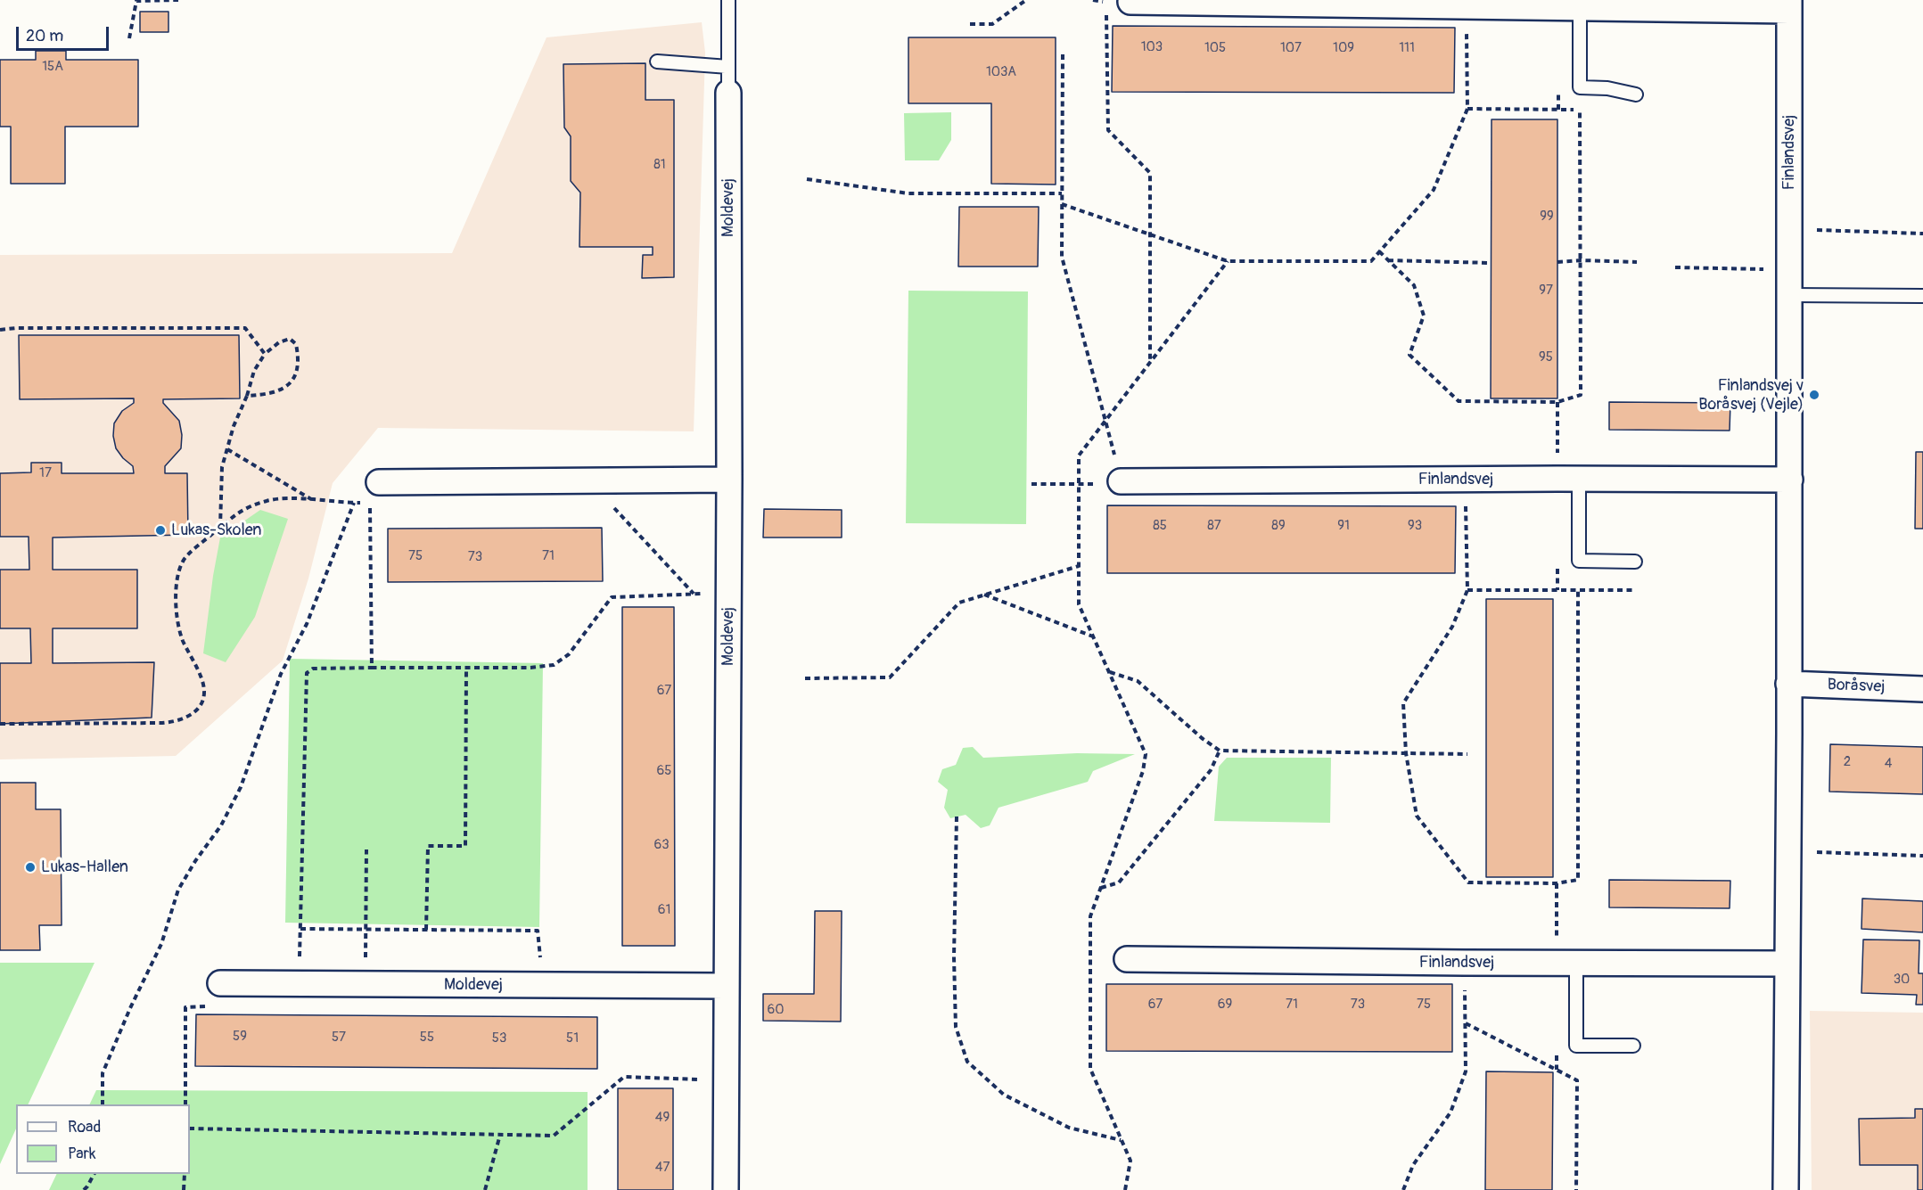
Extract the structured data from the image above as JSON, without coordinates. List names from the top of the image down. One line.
{"streets":{"street":["Finlandsvej","Moldevej","Boråsvej"]},"crossings":[["Finlandsvej","Boråsvej"]],"places":["Finlandsvej v Boråsvej (Vejle)","Lukas-Skolen","Lukas-Hallen"],"house_numbers":["103","105","107","109","111","15A","103A","81","99","97","95","17","85","87","89","91","93","75","71","73","67","2","4","65","63","61","30","67","69","71","73","75","60","59","57","55","53","51","49","47"],"legend":["Road","Park"],"scale_bar":"20 m"}
